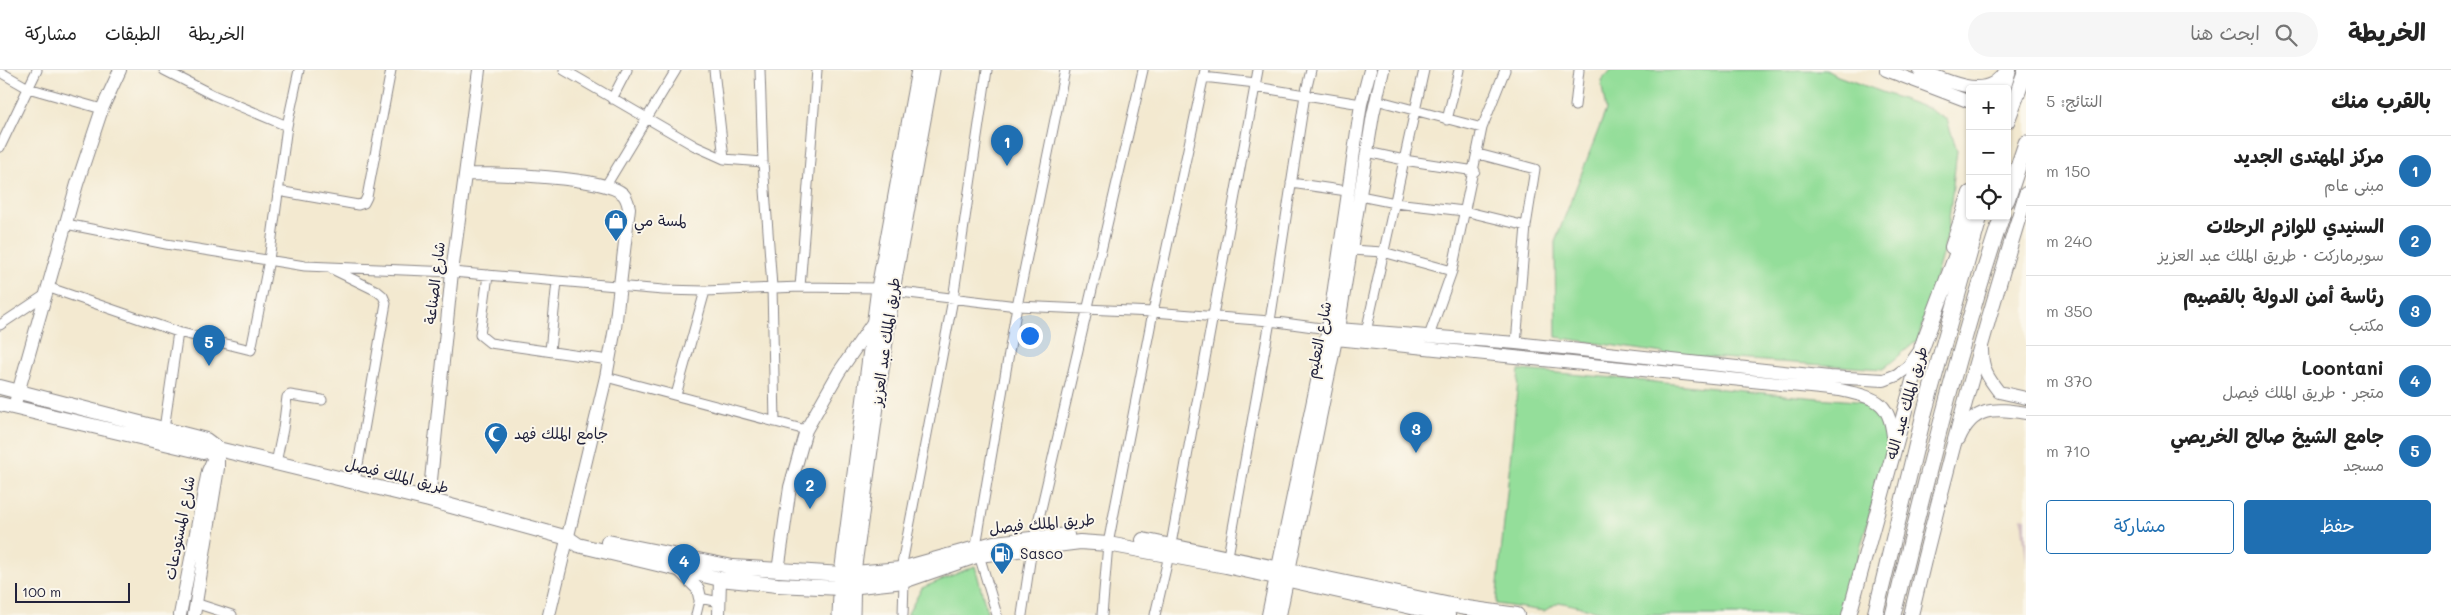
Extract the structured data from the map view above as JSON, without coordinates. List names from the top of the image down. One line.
{"streets":{"highway":["طريق الملك عبد العزيز","طريق الملك عبد الله"],"main road":["طريق الملك فيصل"],"street":["شارع الصناعة","شارع التعليم","شارع المستودعات"]},"crossings":[["شارع الصناعة","طريق الملك فيصل"],["شارع التعليم","طريق الملك فيصل"],["طريق الملك عبد العزيز","طريق الملك فيصل"],["طريق الملك فيصل","شارع المستودعات"]],"places":{"shop":["لمسة مي"],"mosque":["جامع الملك فهد"],"fuel station":["Sasco"]},"scale_bar":"100 m","page":{"header":"الخريطة","search":"ابحث هنا","nav":["الخريطة","الطبقات","مشاركة"],"heading":["بالقرب منك","النتائج: 5"],"map_buttons":["+","−"],"pins":["1","5","3","2","4"],"list":[{"mark":"1","name":"مركز المهتدى الجديد","note":"مبنى عام","value":"150 m"},{"mark":"2","name":"السنيدي للوازم الرحلات","note":"سوبرماركت · طريق الملك عبد العزيز","value":"240 m"},{"mark":"3","name":"رئاسة أمن الدولة بالقصيم","note":"مكتب","value":"350 m"},{"mark":"4","name":"Loontani","note":"متجر · طريق الملك فيصل","value":"370 m"},{"mark":"5","name":"جامع الشيخ صالح الخريصي","note":"مسجد","value":"710 m"}],"buttons":["حفظ","مشاركة"],"scale":"100 m"}}
